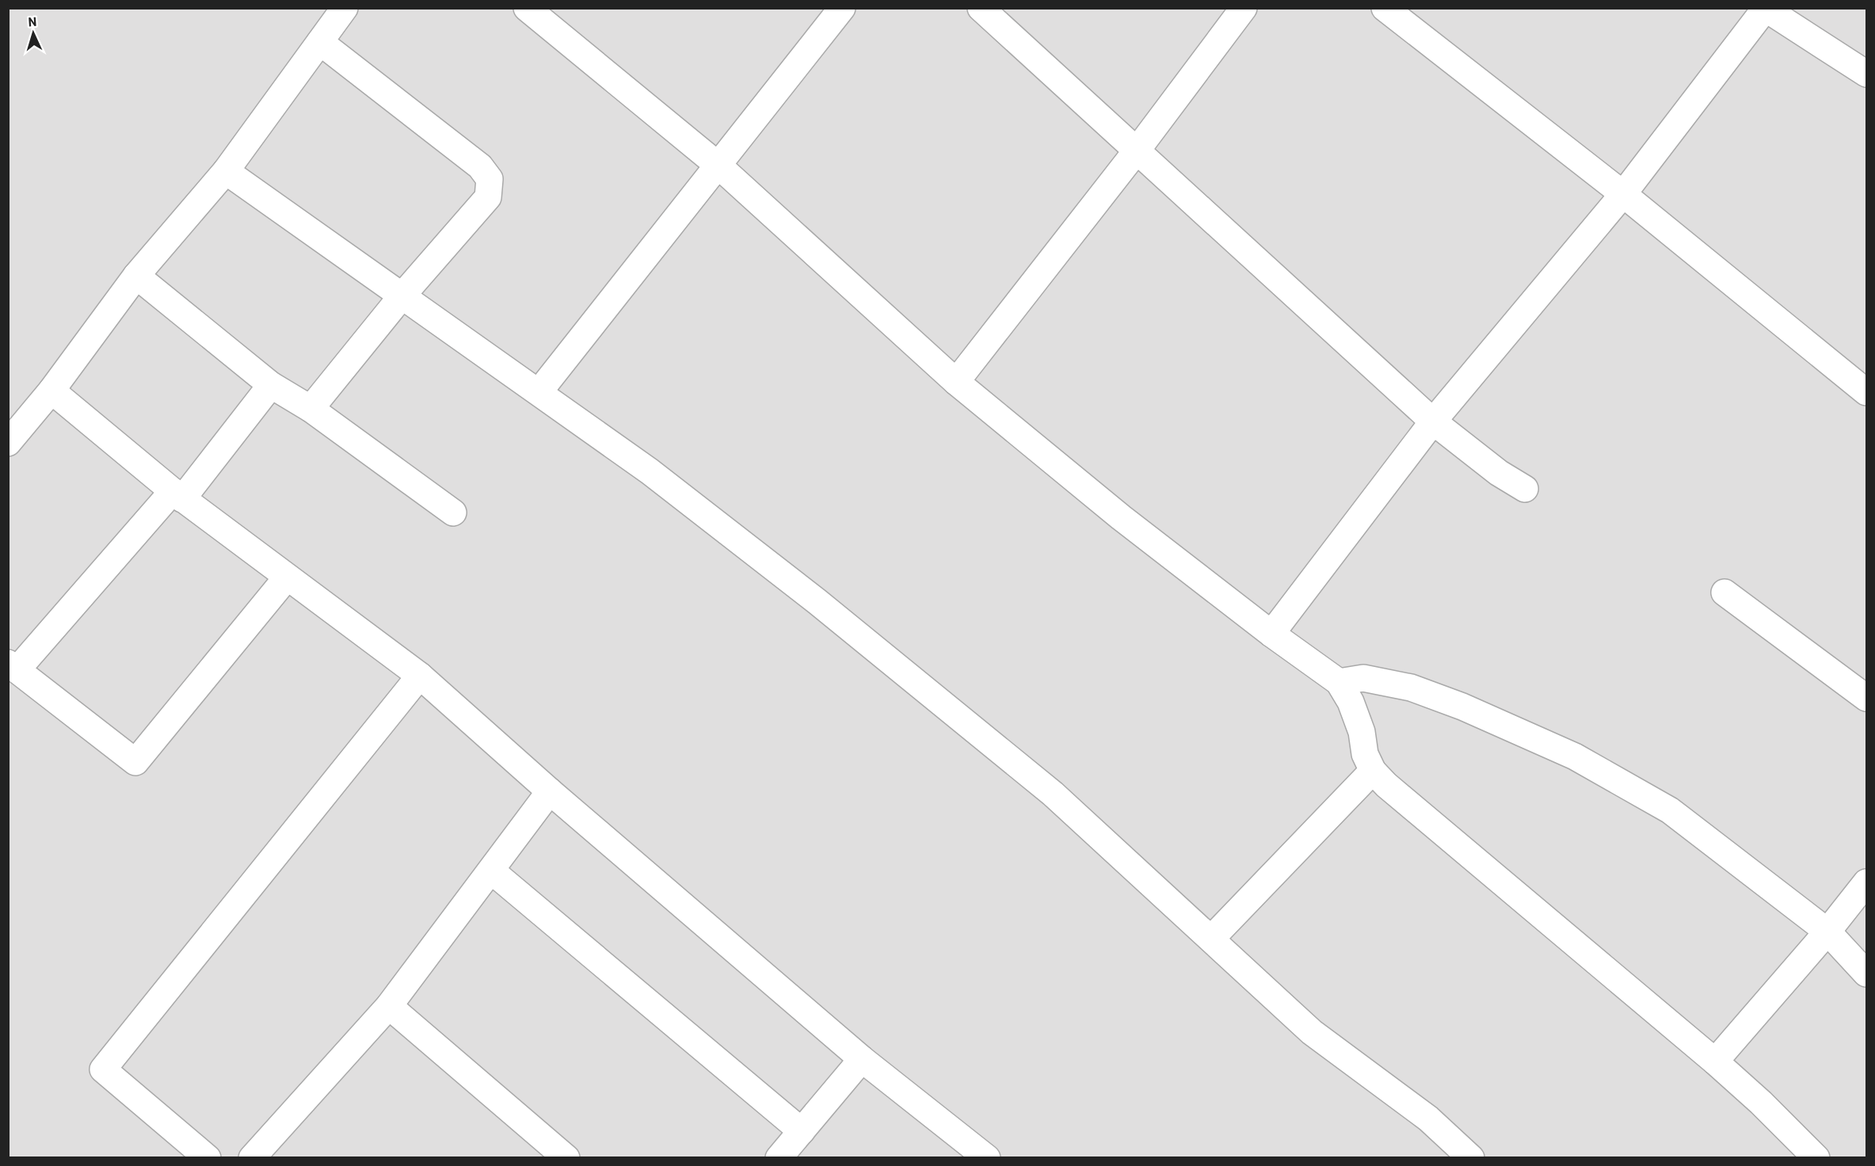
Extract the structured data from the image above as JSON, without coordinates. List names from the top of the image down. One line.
{"north":"top"}
